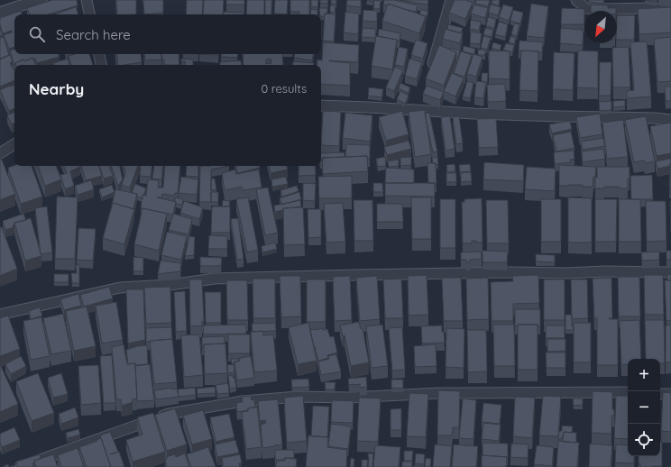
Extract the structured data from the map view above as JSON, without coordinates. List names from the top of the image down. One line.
{"north":"bottom left","page":{"search":"Search here","heading":["Nearby","0 results"],"map_buttons":["+","−"]}}
